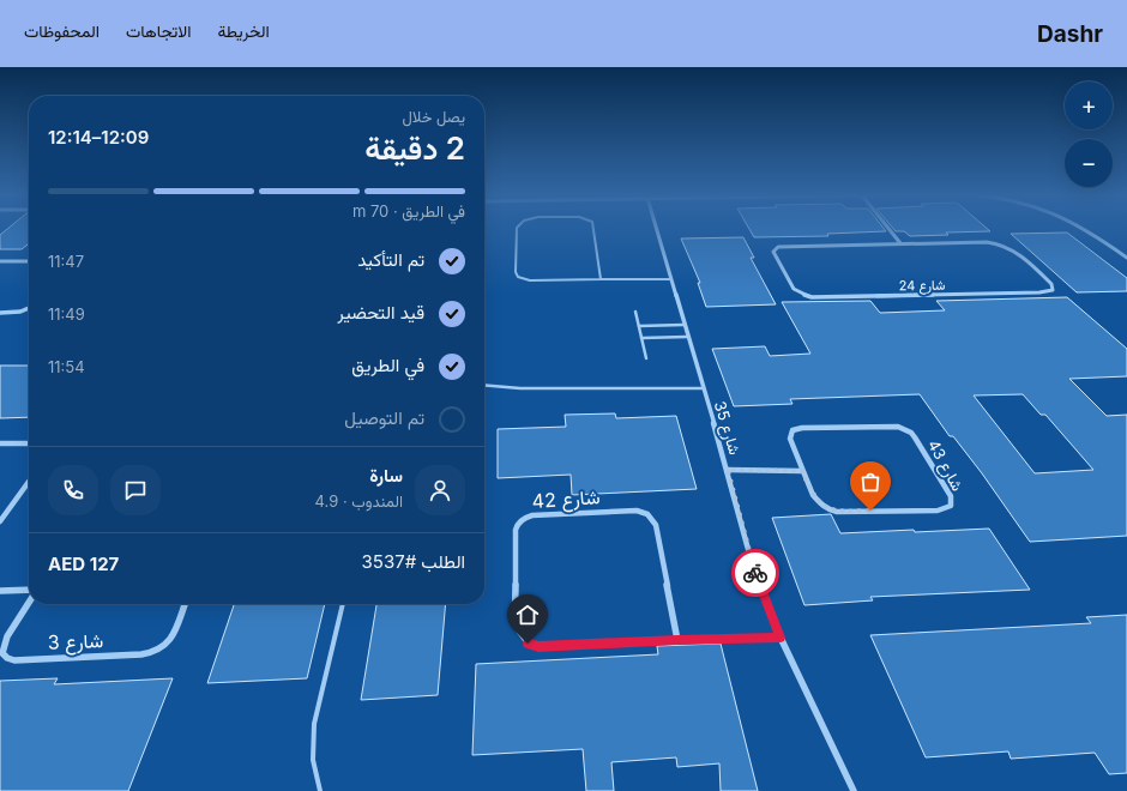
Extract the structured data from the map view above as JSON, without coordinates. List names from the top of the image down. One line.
{"streets":{"street":["شارع 24","شارع 35","شارع 43","شارع 42","شارع 3"]},"crossings":[["شارع 35","شارع 42"]],"page":{"header":"Dashr","nav":["الخريطة","الاتجاهات","المحفوظات"],"map_buttons":["+","−"],"heading":["2 دقيقة","يصل خلال","12:09–12:14"],"panel":["سارة","المندوب · 4.9","الطلب #3537","AED 127"],"bar":"في الطريق · 70 m","list":[["تم التأكيد","11:47"],["قيد التحضير","11:49"],["في الطريق","11:54"],"تم التوصيل"]}}
